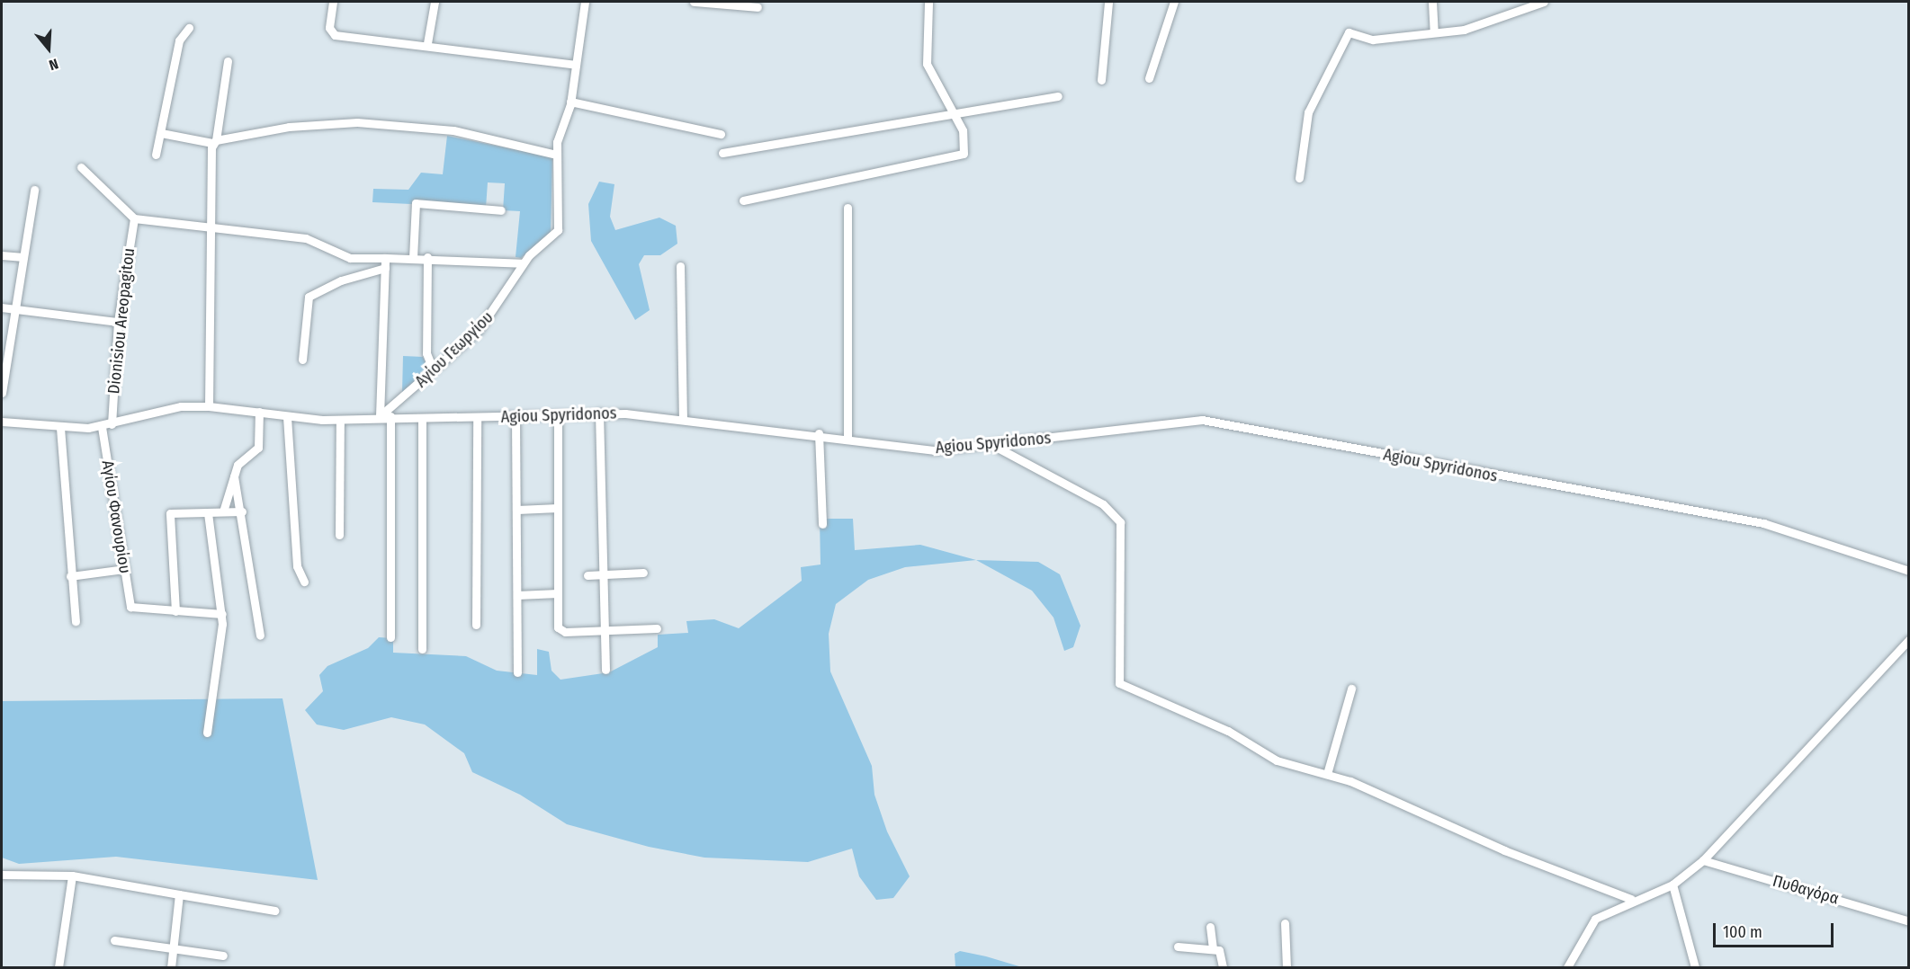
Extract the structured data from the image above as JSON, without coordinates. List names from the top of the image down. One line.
{"streets":{"street":["Dionisiou Areopagitou","Αγίου Γεωργίου","Agiou Spyridonos","Αγίου Φανουρίου","Πυθαγόρα"]},"crossings":[["Dionisiou Areopagitou","Agiou Spyridonos"],["Αγίου Γεωργίου","Agiou Spyridonos"],["Agiou Spyridonos","Αγίου Φανουρίου"]],"scale_bar":"100 m","north":"bottom"}
